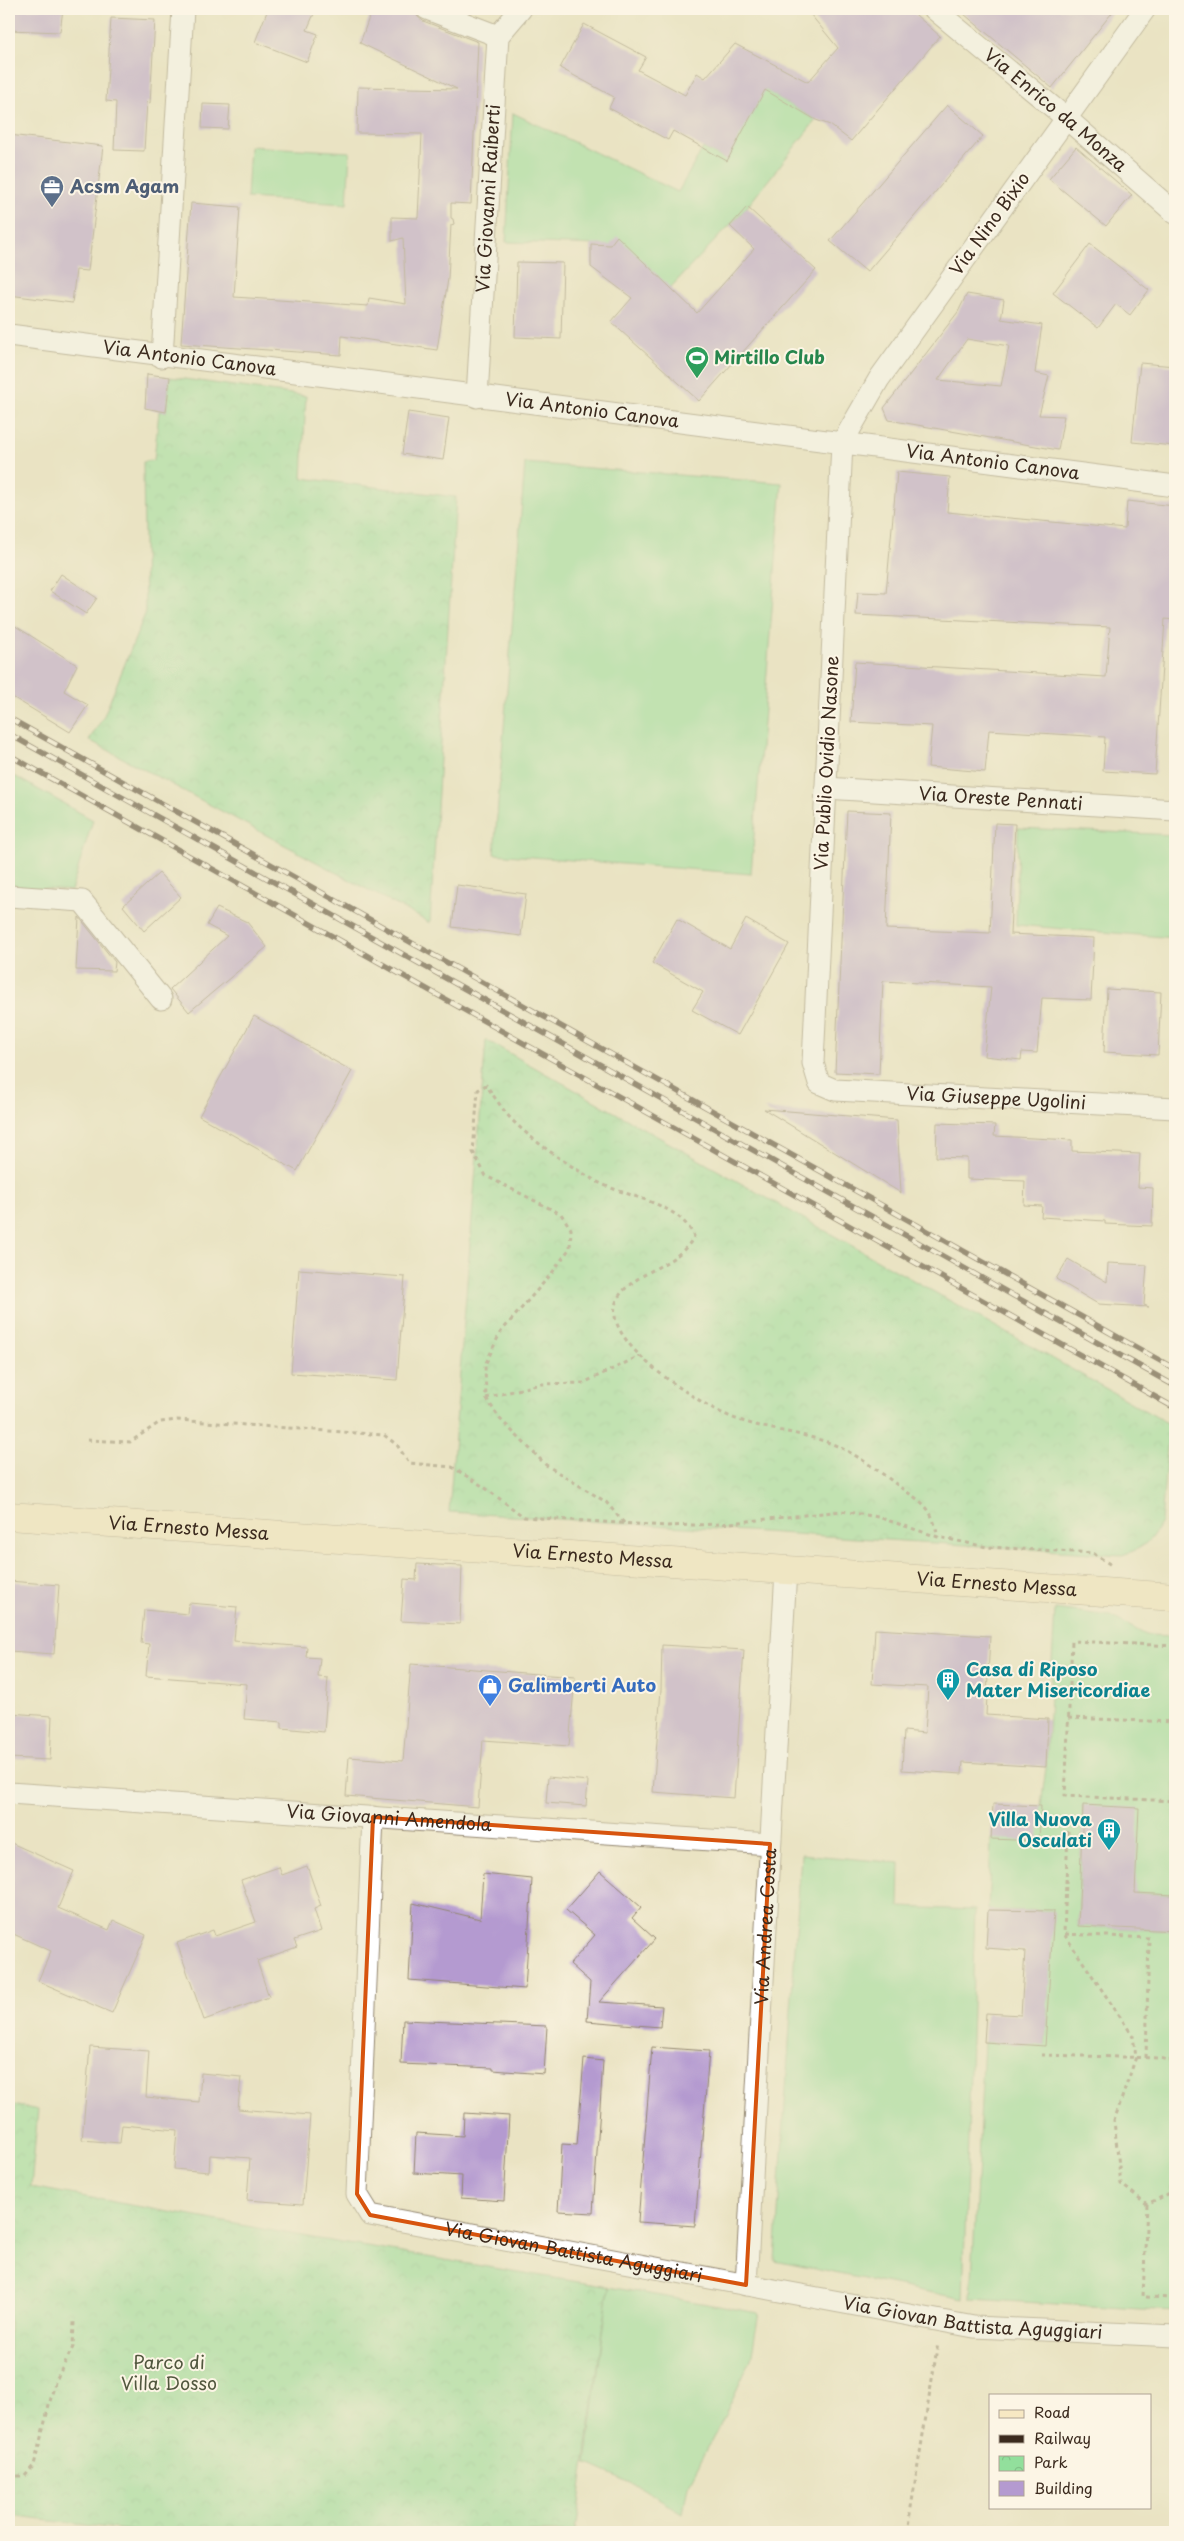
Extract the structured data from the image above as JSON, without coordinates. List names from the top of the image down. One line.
{"streets":{"street":["Via Enrico da Monza","Via Giovanni Raiberti","Via Nino Bixio","Via Antonio Canova","Via Publio Ovidio Nasone","Via Oreste Pennati","Via Giuseppe Ugolini","Via Ernesto Messa","Via Giovanni Amendola","Via Andrea Costa","Via Giovan Battista Aguggiari"]},"crossings":[["Via Enrico da Monza","Via Nino Bixio"],["Via Giovanni Raiberti","Via Antonio Canova"],["Via Nino Bixio","Via Antonio Canova"],["Via Nino Bixio","Via Publio Ovidio Nasone"],["Via Antonio Canova","Via Publio Ovidio Nasone"],["Via Publio Ovidio Nasone","Via Oreste Pennati"],["Via Publio Ovidio Nasone","Via Giuseppe Ugolini"],["Via Ernesto Messa","Via Andrea Costa"],["Via Giovanni Amendola","Via Andrea Costa"],["Via Giovanni Amendola","Via Giovan Battista Aguggiari"],["Via Andrea Costa","Via Giovan Battista Aguggiari"]],"parks":["Parco di Villa Dosso"],"places":{"office":["Acsm Agam"],"sports":["Mirtillo Club"],"building":["Casa di Riposo Mater Misericordiae","Villa Nuova Osculati"],"shop":["Galimberti Auto"]},"legend":["Road","Railway","Park","Building"]}
